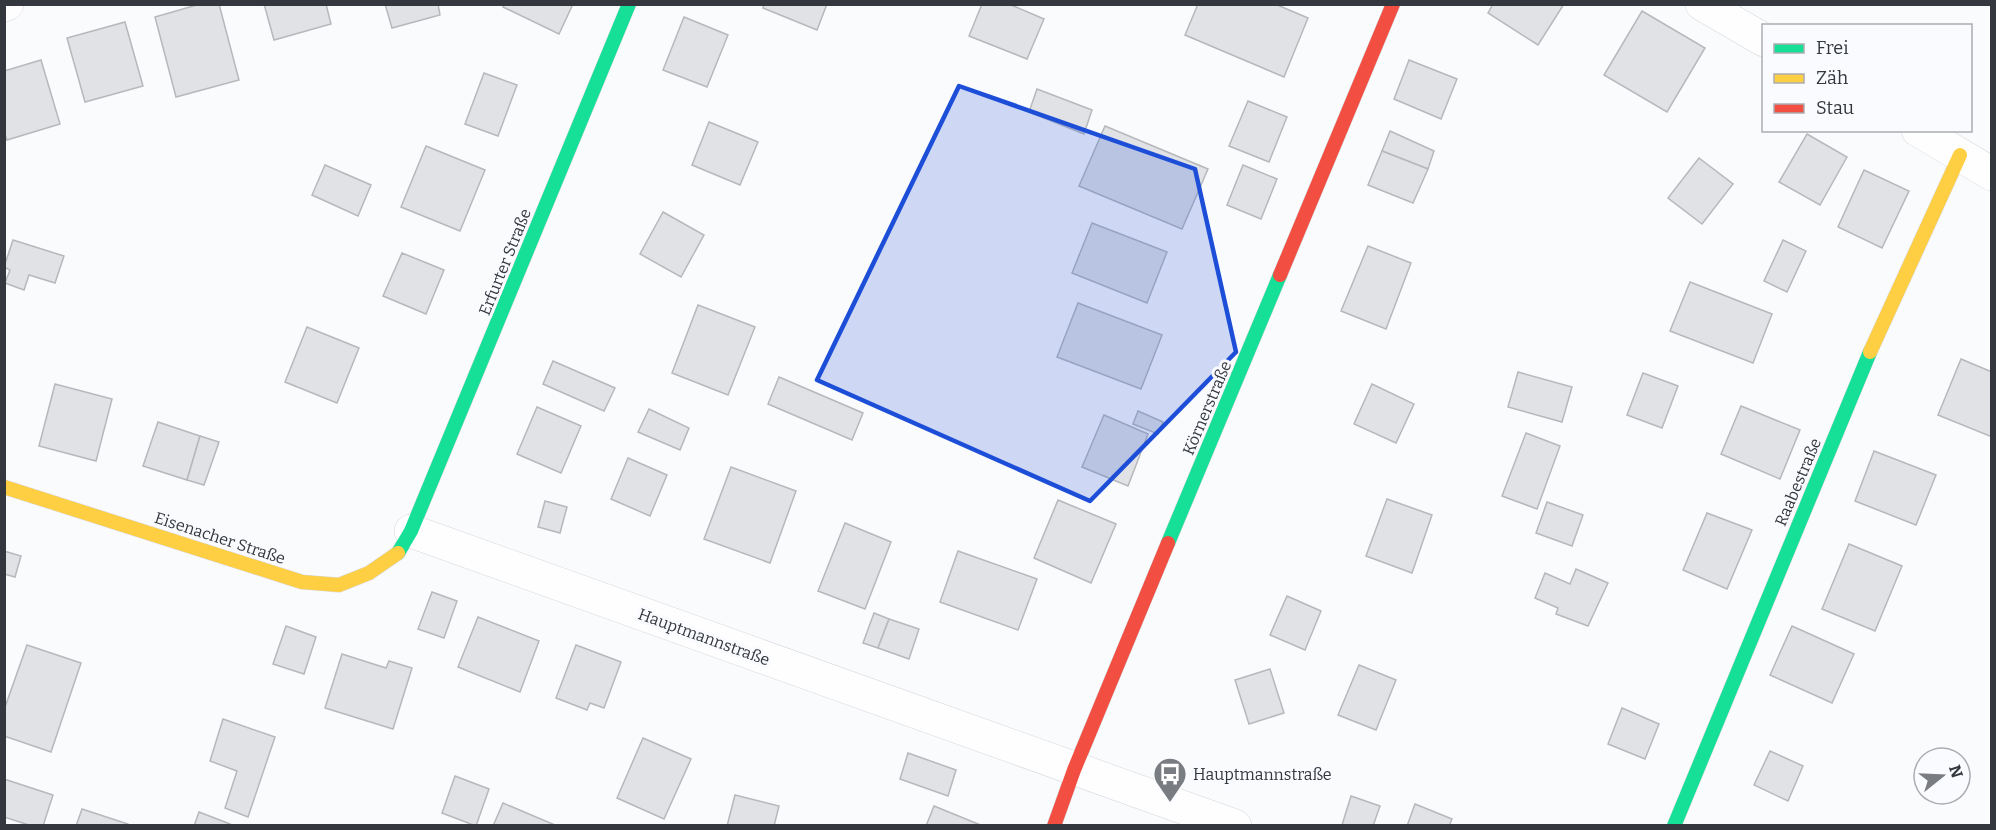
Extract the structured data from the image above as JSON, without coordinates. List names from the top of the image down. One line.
{"streets":{"street":["Erfurter Straße","Körnerstraße","Raabestraße","Eisenacher Straße","Hauptmannstraße"]},"crossings":[["Erfurter Straße","Eisenacher Straße"],["Erfurter Straße","Hauptmannstraße"],["Körnerstraße","Hauptmannstraße"],["Eisenacher Straße","Hauptmannstraße"]],"places":{"bus stop":["Hauptmannstraße"]},"legend":["Frei","Zäh","Stau"],"north":"right"}
